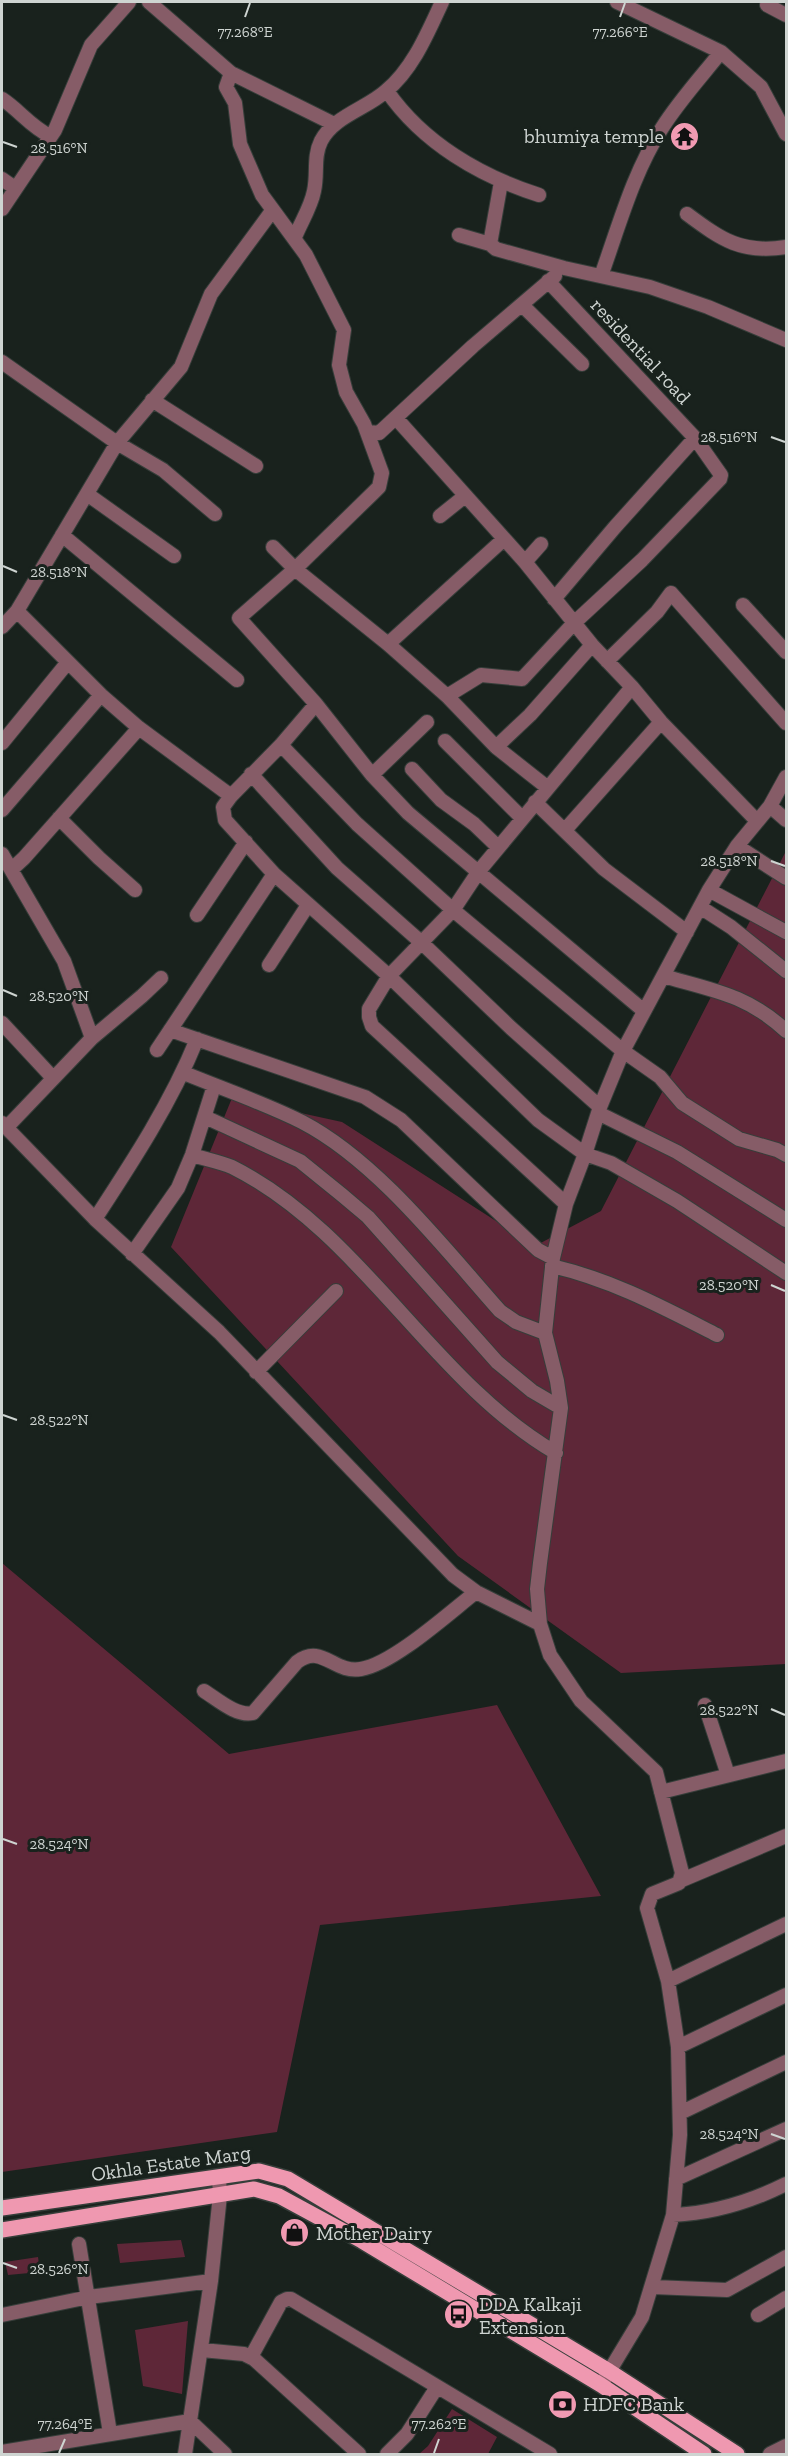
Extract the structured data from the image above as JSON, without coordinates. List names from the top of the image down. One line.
{"streets":{"main road":["Okhla Estate Marg"],"street":["residential road"]},"places":{"temple":["bhumiya temple"],"shop":["Mother Dairy"],"bus stop":["DDA Kalkaji Extension"],"bank":["HDFC Bank"]},"coordinates":["77.268°E","77.266°E","28.516°N","28.518°N","28.520°N","28.522°N","28.524°N","28.526°N","77.264°E","77.262°E"]}
